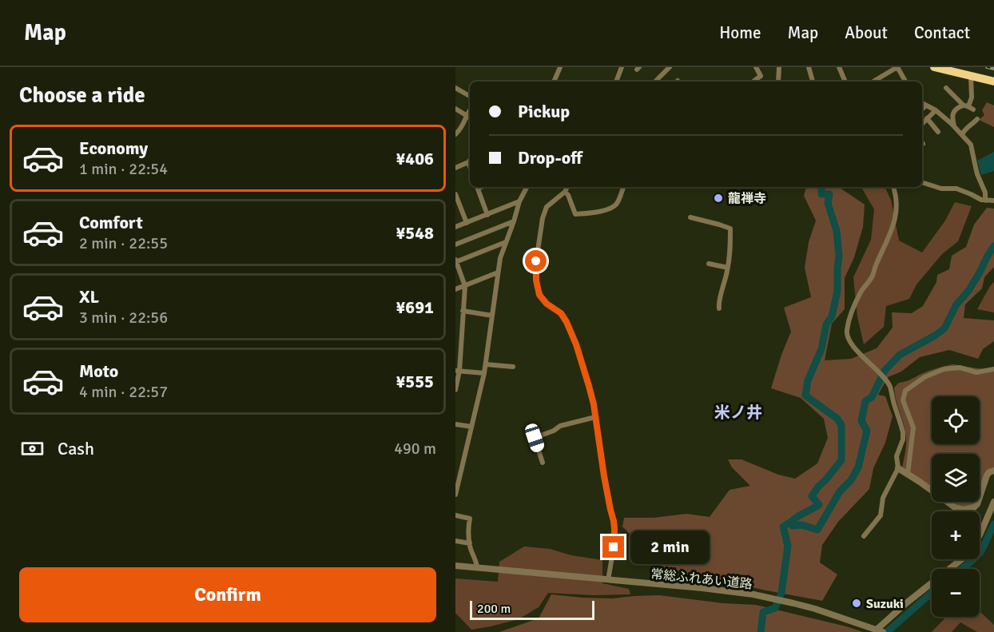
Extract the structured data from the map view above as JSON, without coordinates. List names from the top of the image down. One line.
{"streets":{"street":["常総ふれあい道路"]},"districts":["米ノ井"],"places":["龍禅寺","Suzuki"],"scale_bar":"200 m","page":{"header":"Map","nav":["Home","Map","About","Contact"],"heading":"Choose a ride","banner":["Pickup","Drop-off"],"list":[{"name":"Economy","note":"1 min · 22:54","value":"¥406"},{"name":"Comfort","note":"2 min · 22:55","value":"¥548"},{"name":"XL","note":"3 min · 22:56","value":"¥691"},{"name":"Moto","note":"4 min · 22:57","value":"¥555"}],"map_buttons":["+","−"],"pay":["Cash","490 m"],"bubble":"2 min","buttons":"Confirm","scale":"200 m"}}
